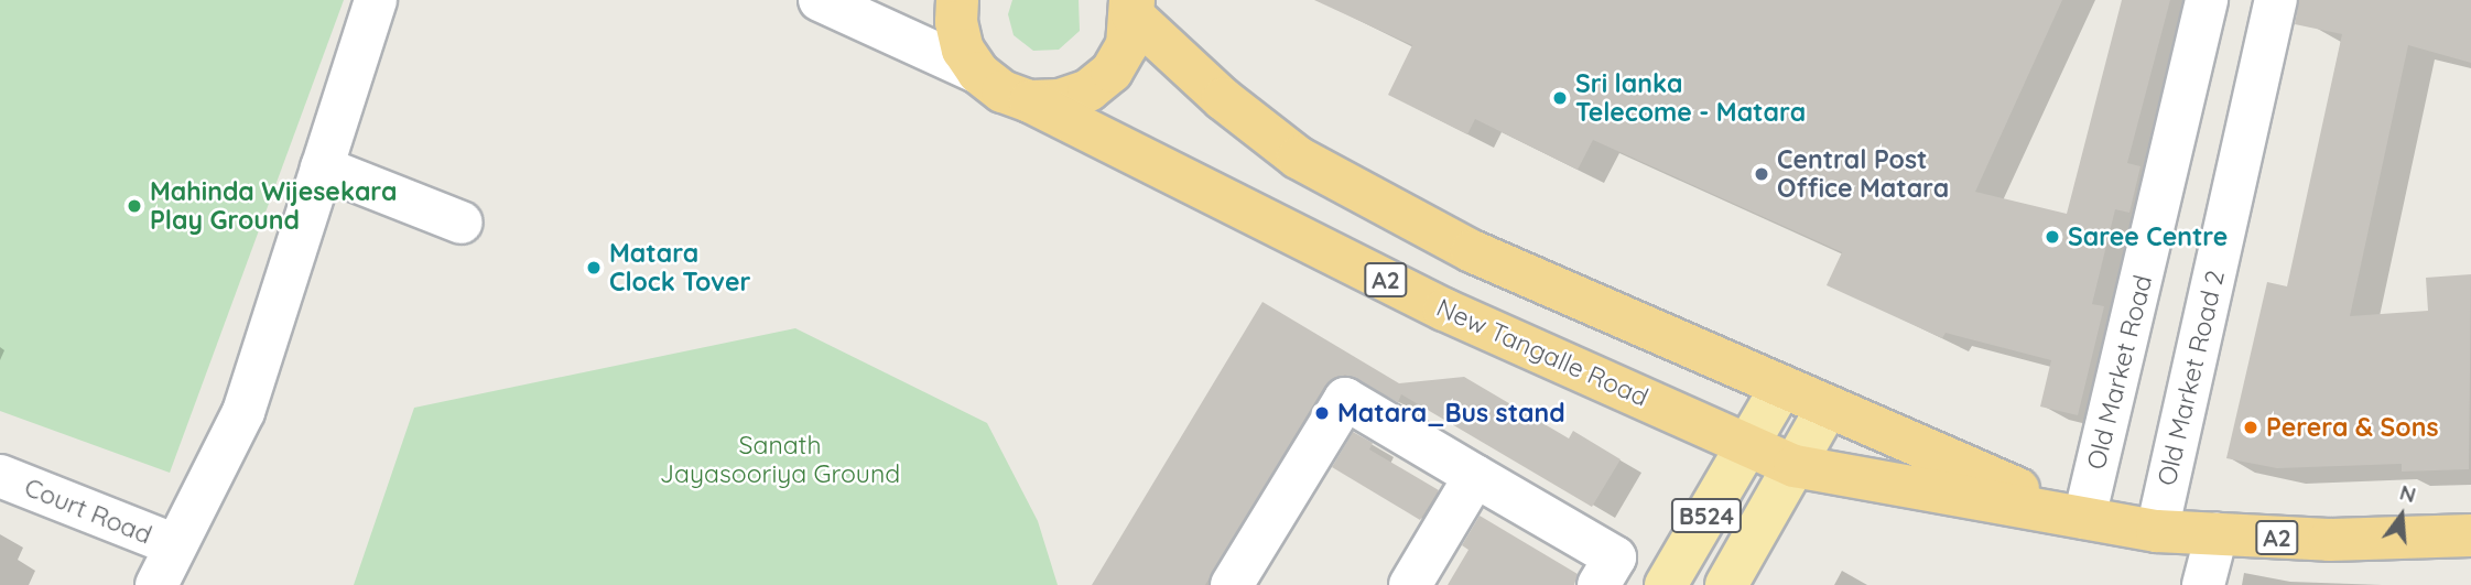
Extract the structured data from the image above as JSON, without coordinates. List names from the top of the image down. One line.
{"streets":{"highway":["A2","New Tangalle Road"],"main road":["B524"],"street":["Old Market Road","Old Market Road 2","Court Road"]},"crossings":[["New Tangalle Road","Old Market Road"],["New Tangalle Road","Old Market Road 2"],["New Tangalle Road","B524"]],"parks":["Sanath Jayasooriya Ground"],"places":["Sri lanka Telecome - Matara","Central Post Office Matara","Mahinda Wijesekara Play Ground","Saree Centre","Matara Clock Tover","Matara_Bus stand","Perera & Sons"],"north":"top"}
